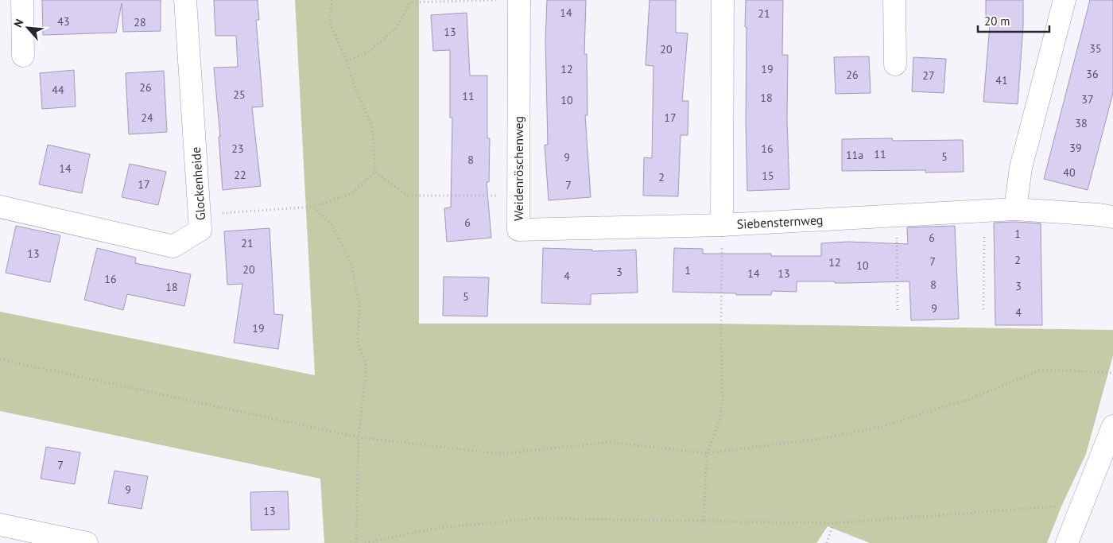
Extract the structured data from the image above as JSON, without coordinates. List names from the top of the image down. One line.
{"streets":{"street":["Weidenröschenweg","Glockenheide","Siebensternweg"]},"crossings":[["Weidenröschenweg","Siebensternweg"]],"house_numbers":["14","21","43","28","13","35","20","12","19","36","26","27","41","26","44","25","11","18","37","10","24","17","38","39","23","16","11","11a","5","9","8","14","40","22","15","2","17","7","6","1","6","21","13","2","7","12","10","20","1","3","14","13","4","16","8","3","18","5","9","4","19","7","9","13"],"scale_bar":"20 m","north":"top left"}
